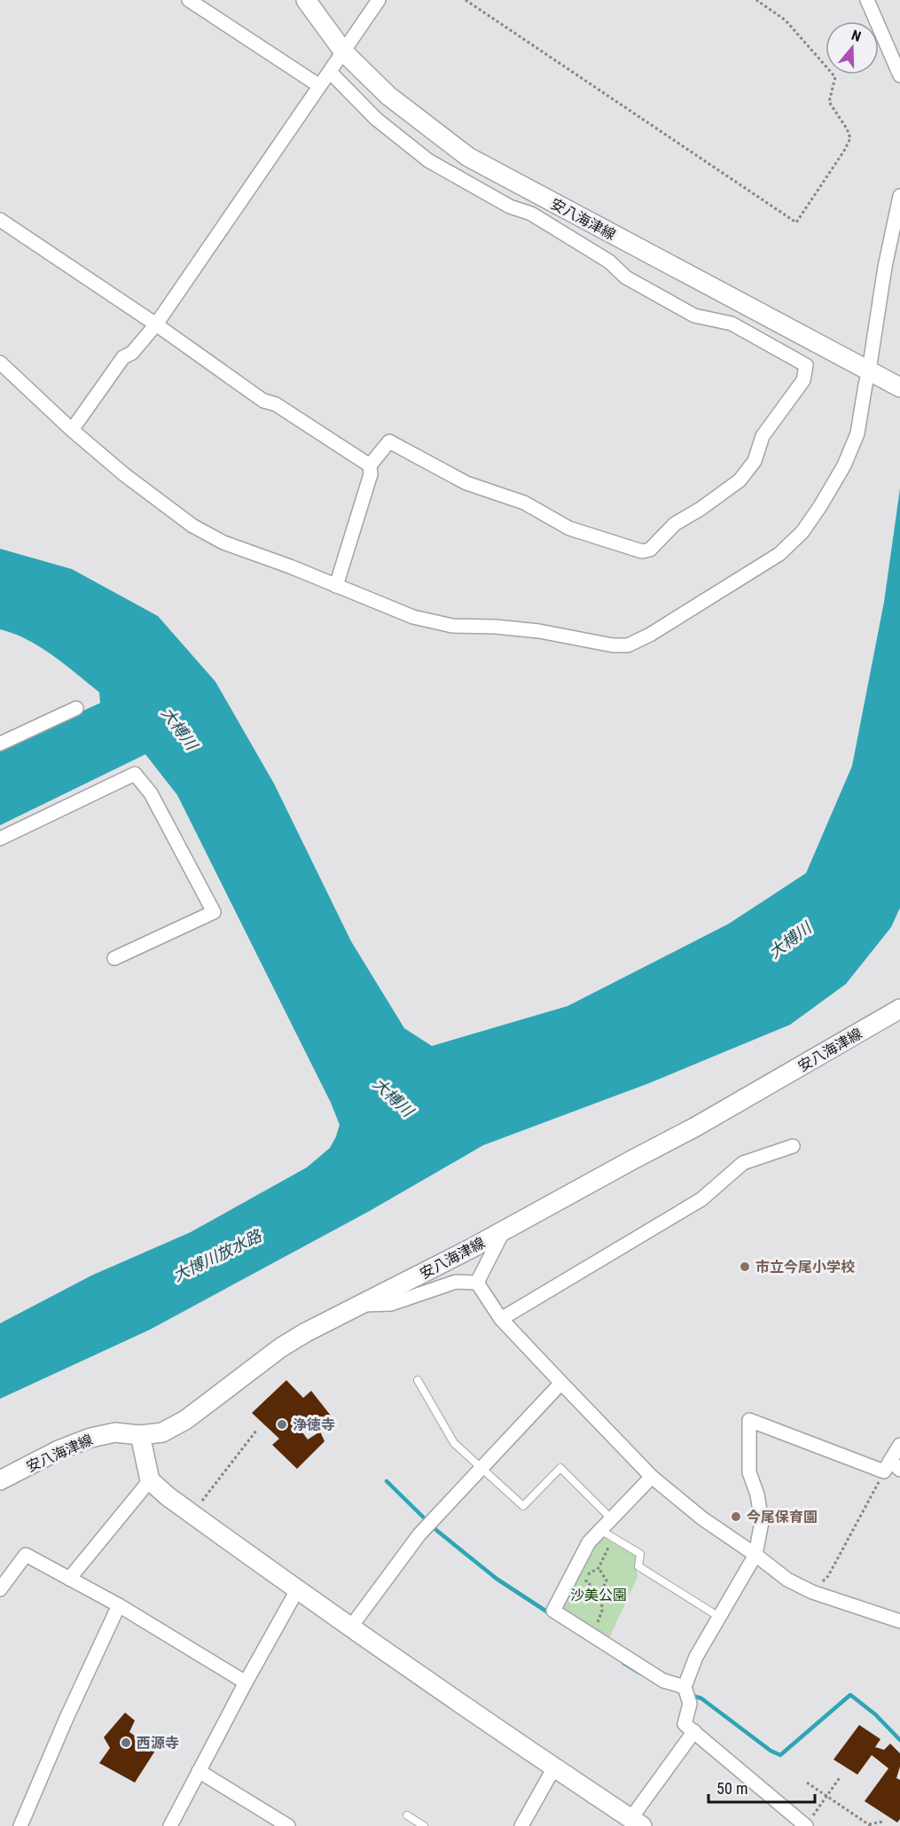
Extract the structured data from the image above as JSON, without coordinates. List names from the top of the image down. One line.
{"streets":{"main road":["安八海津線"]},"water":["大榑川","大博川放水路"],"parks":["沙美公園"],"places":["市立今尾小学校","浄徳寺","今尾保育園","西源寺"],"scale_bar":"50 m","north":"top"}
